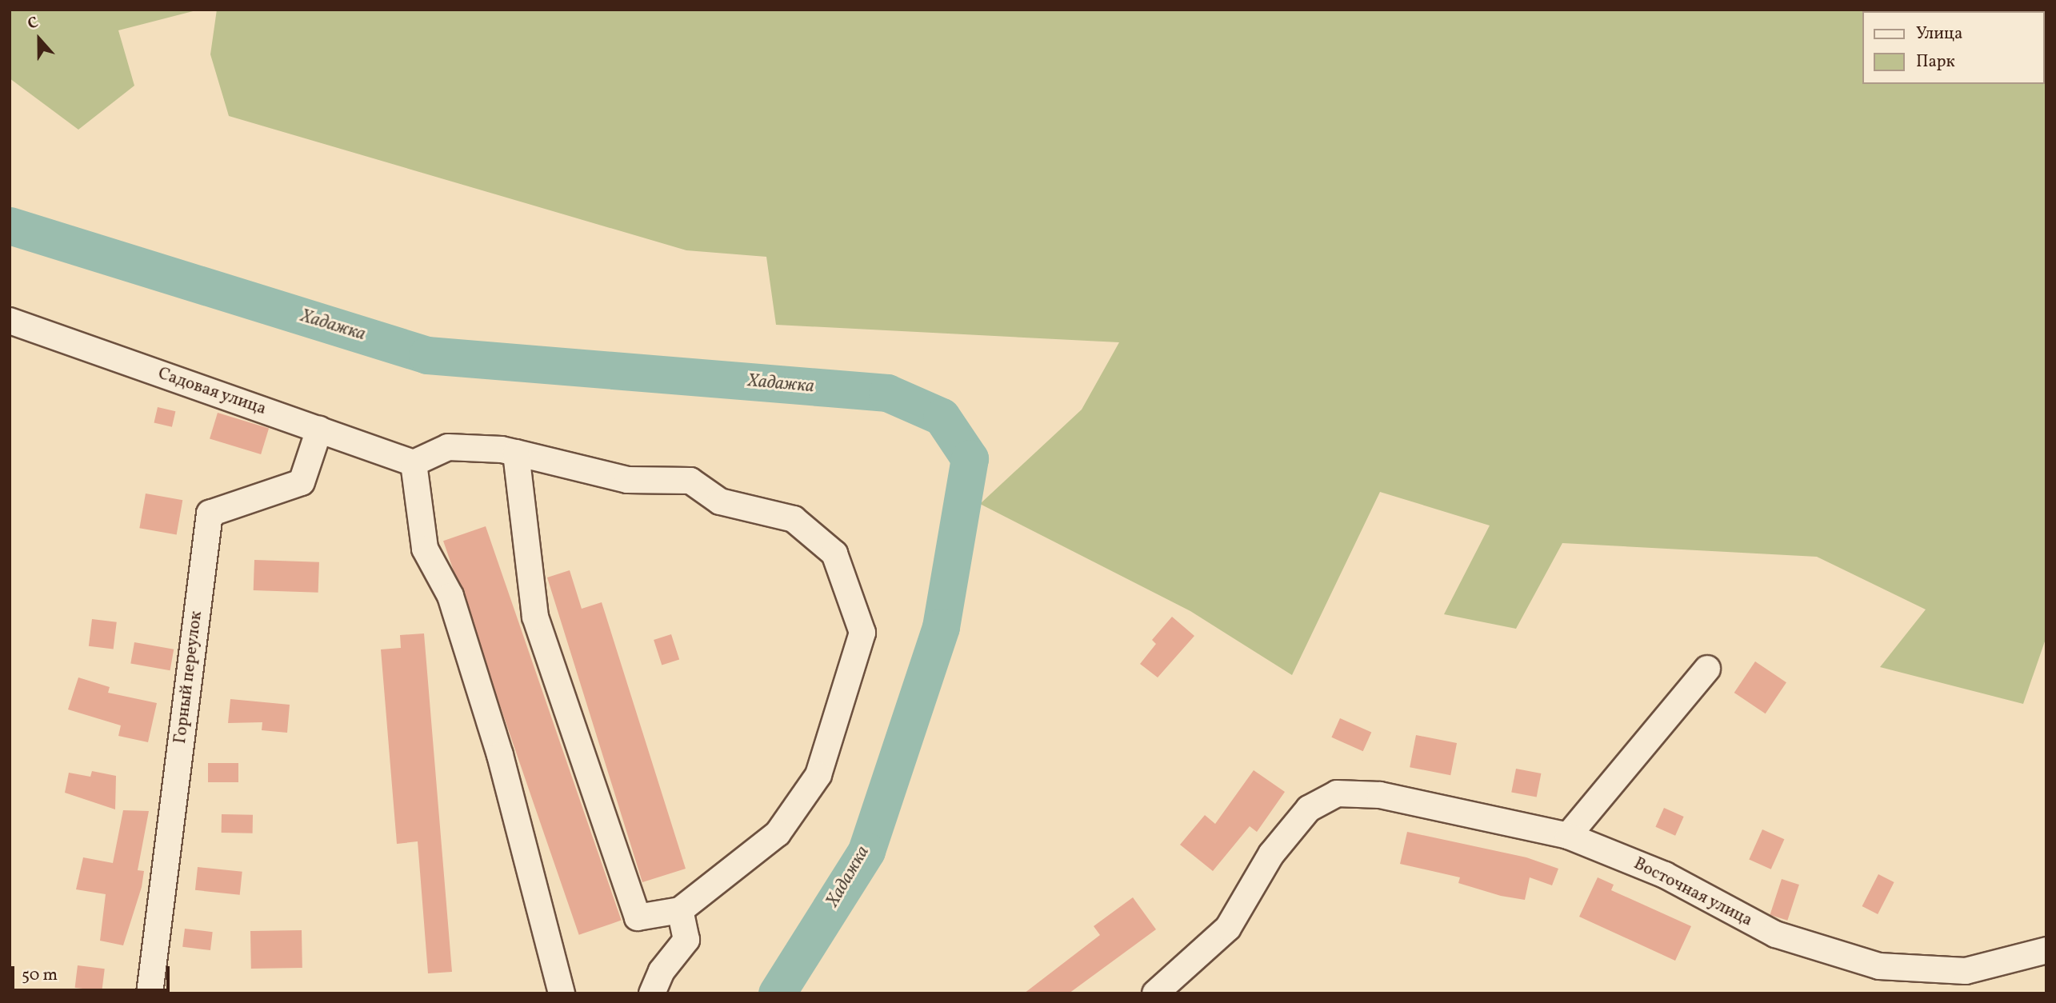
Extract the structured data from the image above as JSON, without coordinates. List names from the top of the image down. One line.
{"streets":{"street":["Садовая улица","Горный переулок","Восточная улица"]},"crossings":[["Садовая улица","Горный переулок"]],"water":["Хадажка"],"legend":["Улица","Парк"],"scale_bar":"50 m","north":"top"}
